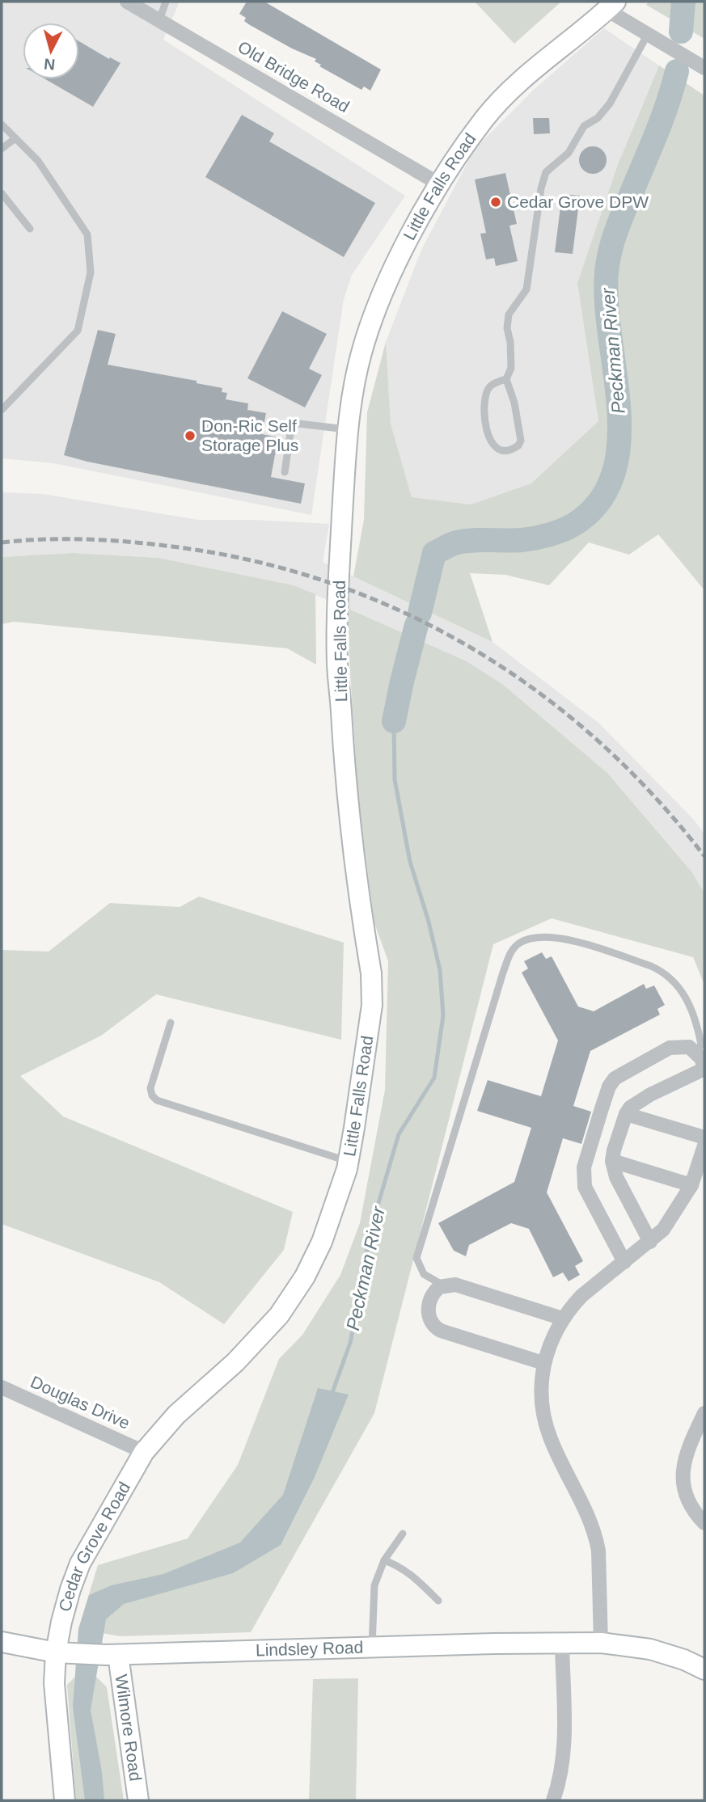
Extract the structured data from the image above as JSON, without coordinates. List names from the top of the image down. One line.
{"streets":{"street":["Old Bridge Road","Little Falls Road","Douglas Drive","Cedar Grove Road","Lindsley Road","Wilmore Road"]},"crossings":[["Old Bridge Road","Little Falls Road"],["Little Falls Road","Cedar Grove Road"],["Douglas Drive","Cedar Grove Road"],["Cedar Grove Road","Lindsley Road"],["Lindsley Road","Wilmore Road"]],"water":["Peckman River"],"places":["Cedar Grove DPW","Don-Ric Self Storage Plus"],"north":"bottom"}
